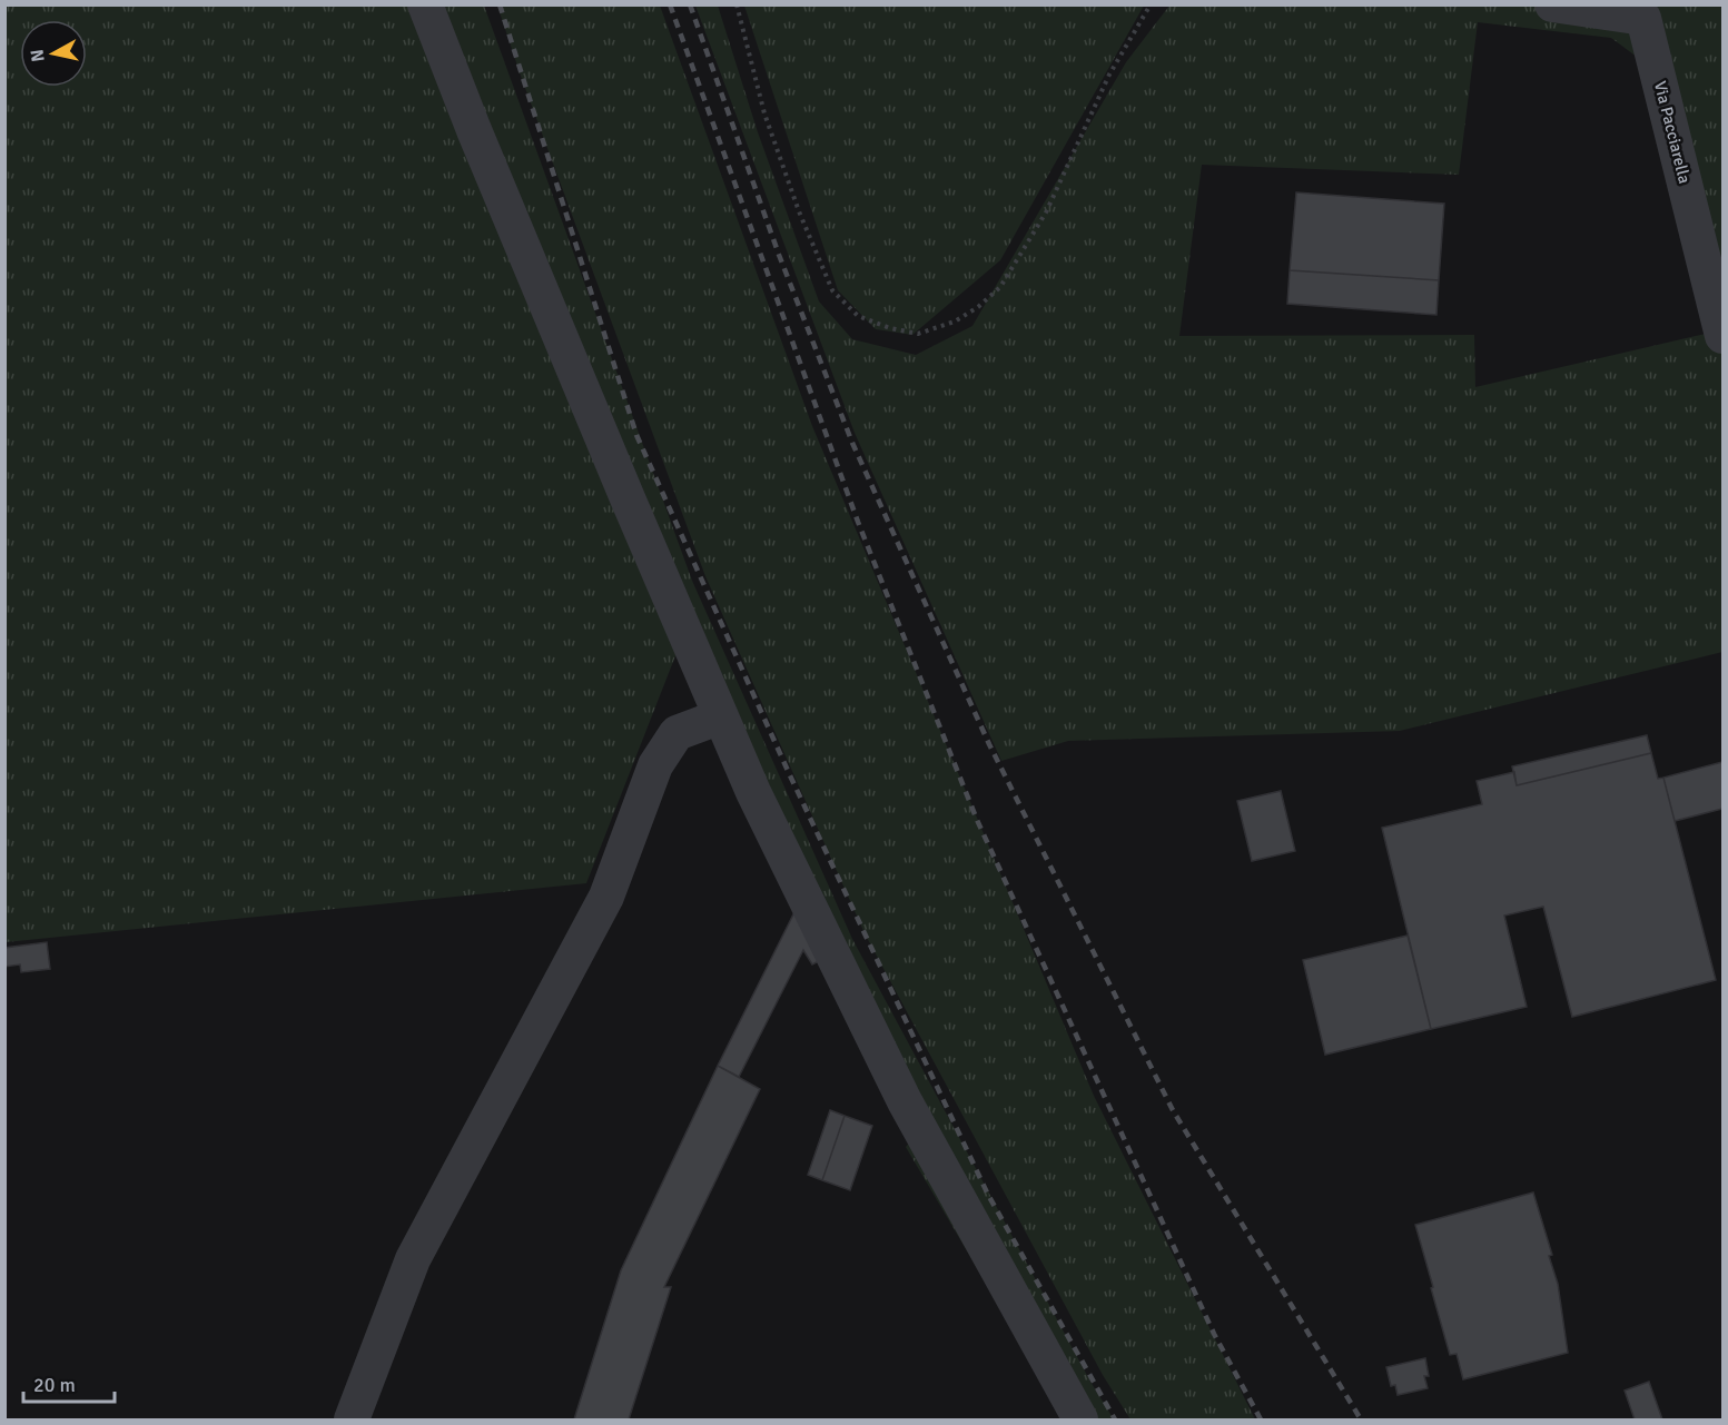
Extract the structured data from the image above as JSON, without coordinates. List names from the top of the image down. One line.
{"streets":{"street":["Via Pacciarella"]},"scale_bar":"20 m","north":"left"}
